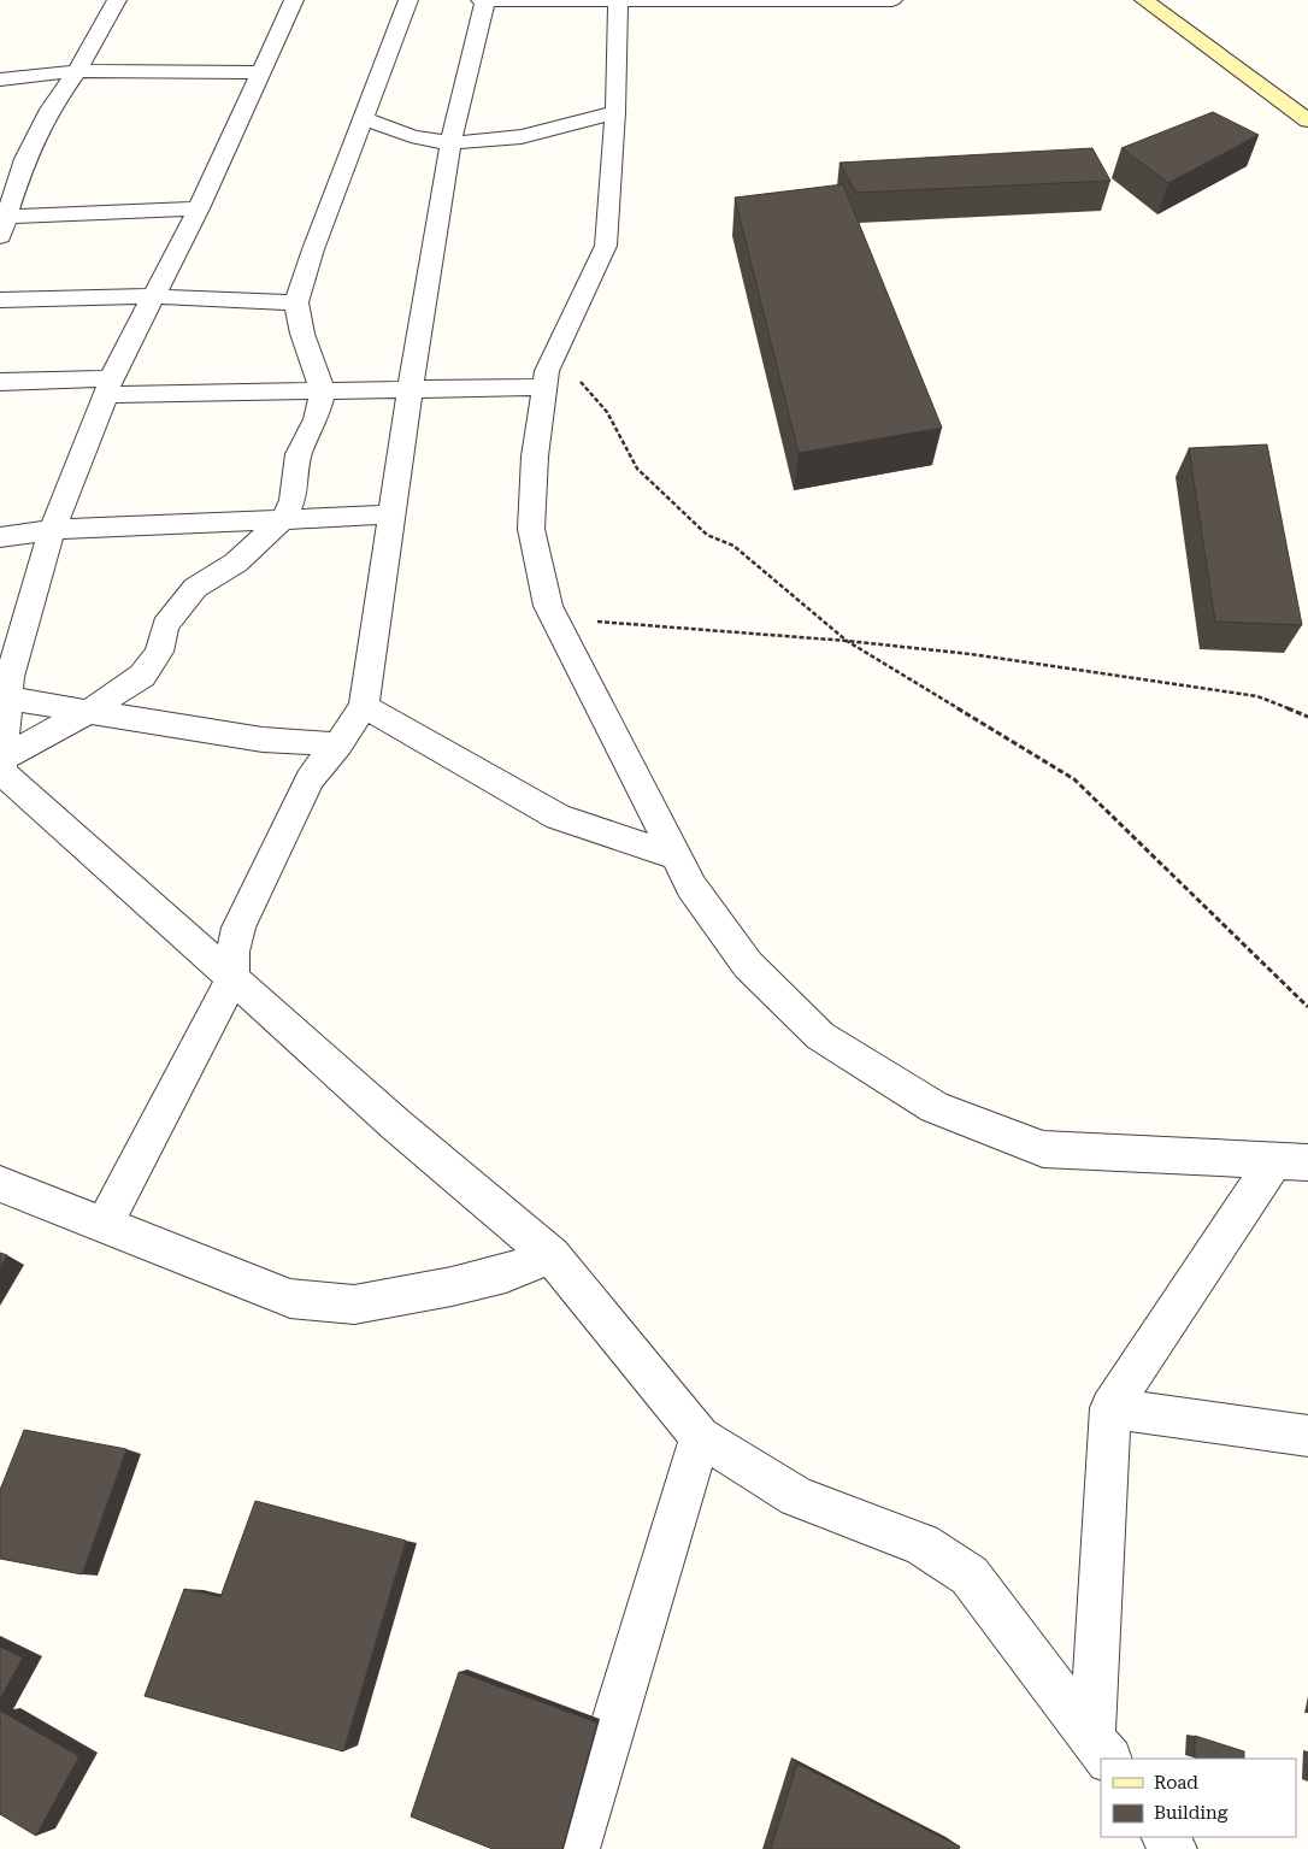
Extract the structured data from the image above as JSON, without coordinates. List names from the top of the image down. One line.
{"legend":["Road","Building"]}
